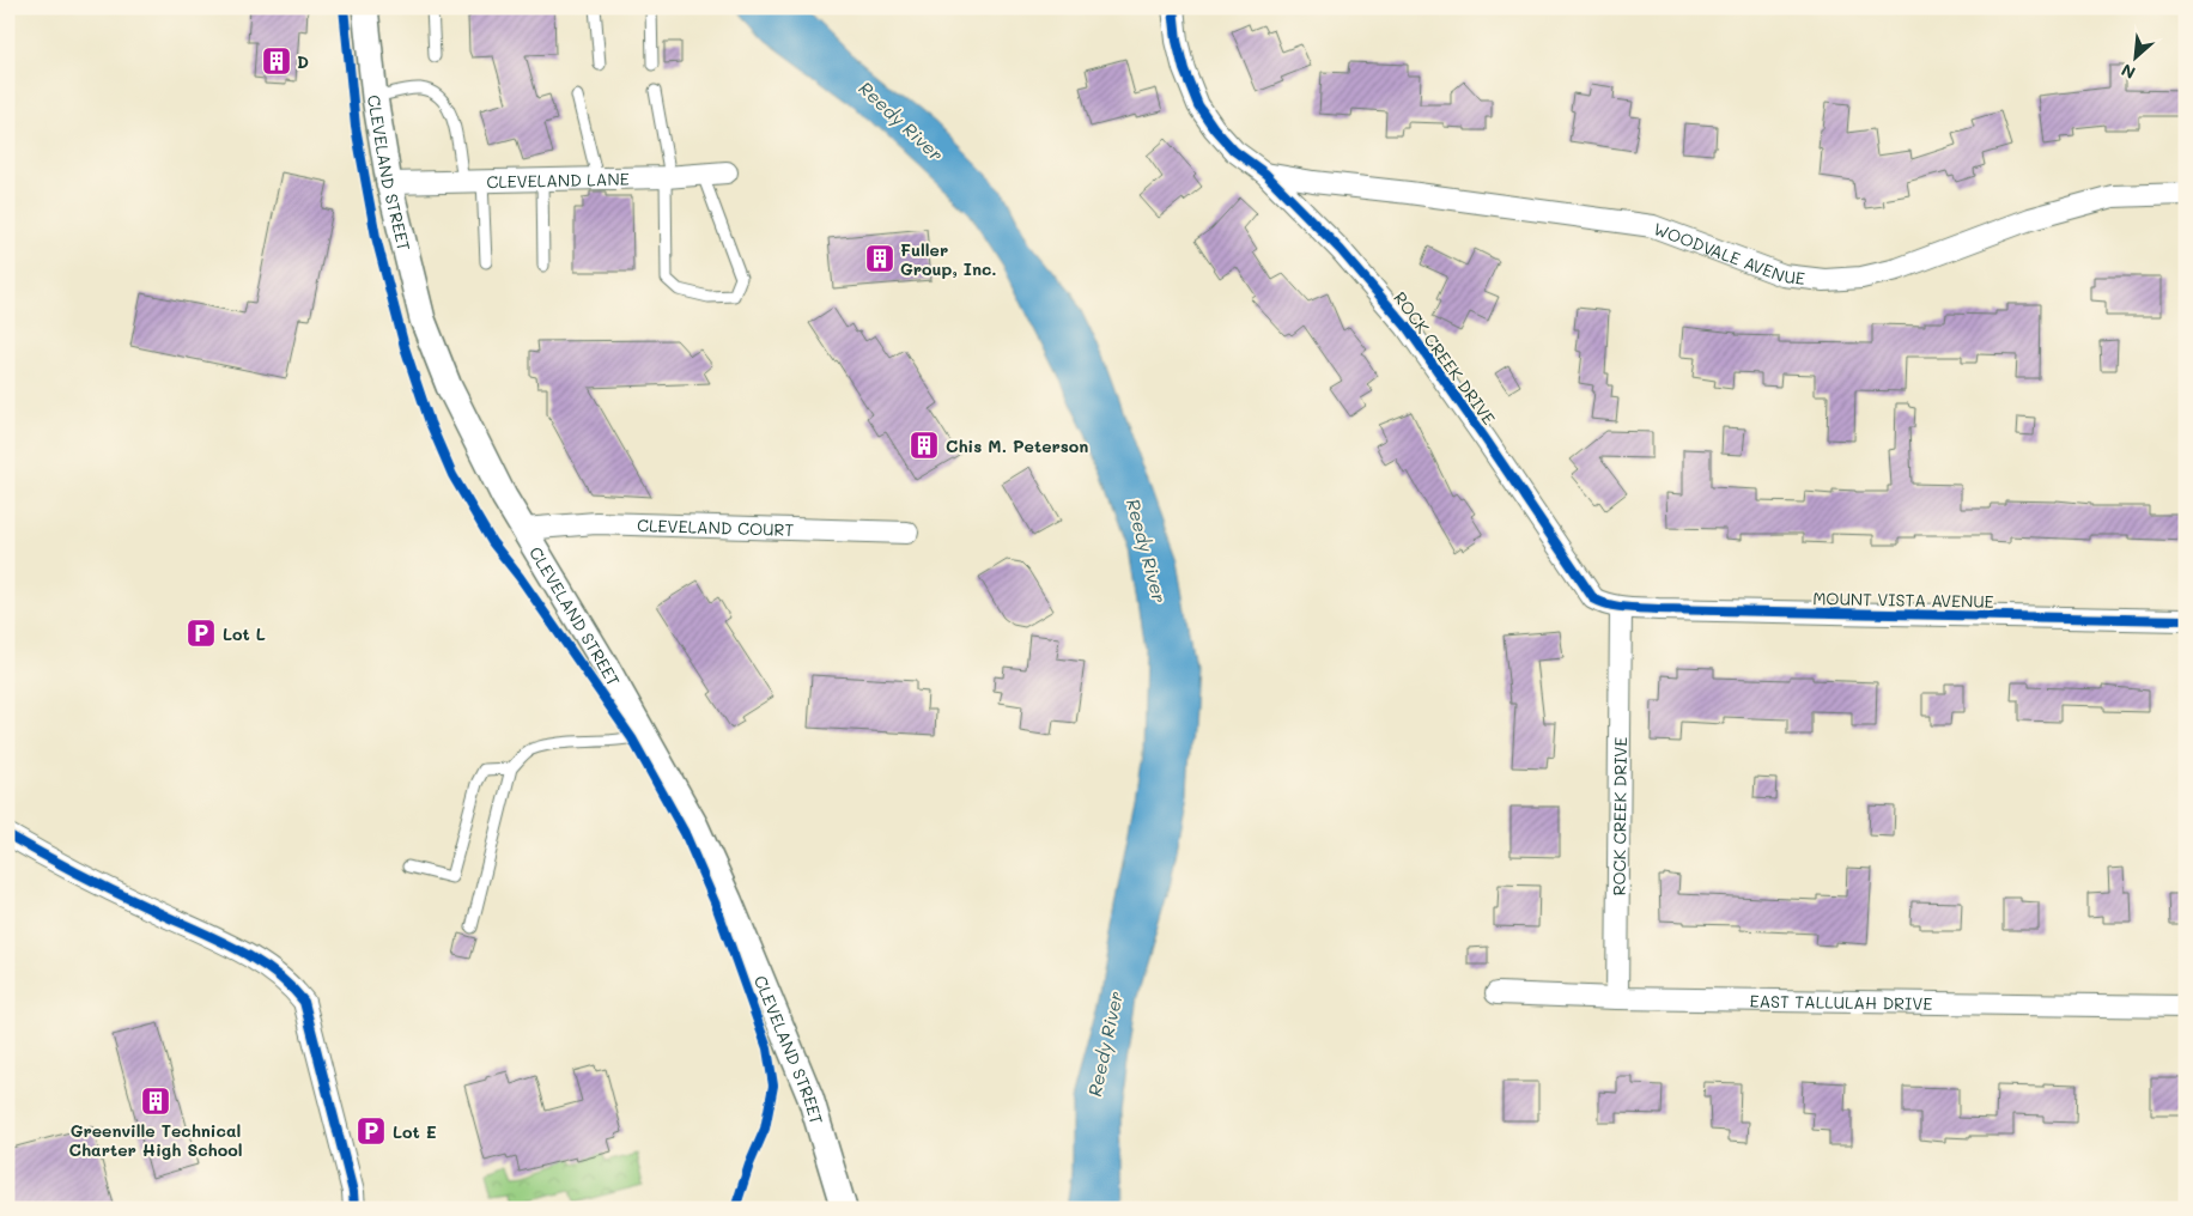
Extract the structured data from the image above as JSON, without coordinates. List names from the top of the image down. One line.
{"streets":{"street":["CLEVELAND STREET","CLEVELAND LANE","WOODVALE AVENUE","ROCK CREEK DRIVE","CLEVELAND COURT","MOUNT VISTA AVENUE","EAST TALLULAH DRIVE"]},"crossings":[["CLEVELAND STREET","CLEVELAND LANE"],["CLEVELAND STREET","CLEVELAND COURT"],["WOODVALE AVENUE","ROCK CREEK DRIVE"],["ROCK CREEK DRIVE","MOUNT VISTA AVENUE"],["ROCK CREEK DRIVE","EAST TALLULAH DRIVE"]],"water":["Reedy River"],"places":{"building":["D","Fuller Group, Inc.","Chis M. Peterson","Greenville Technical Charter High School"],"parking":["Lot L","Lot E"]},"north":"bottom left"}
